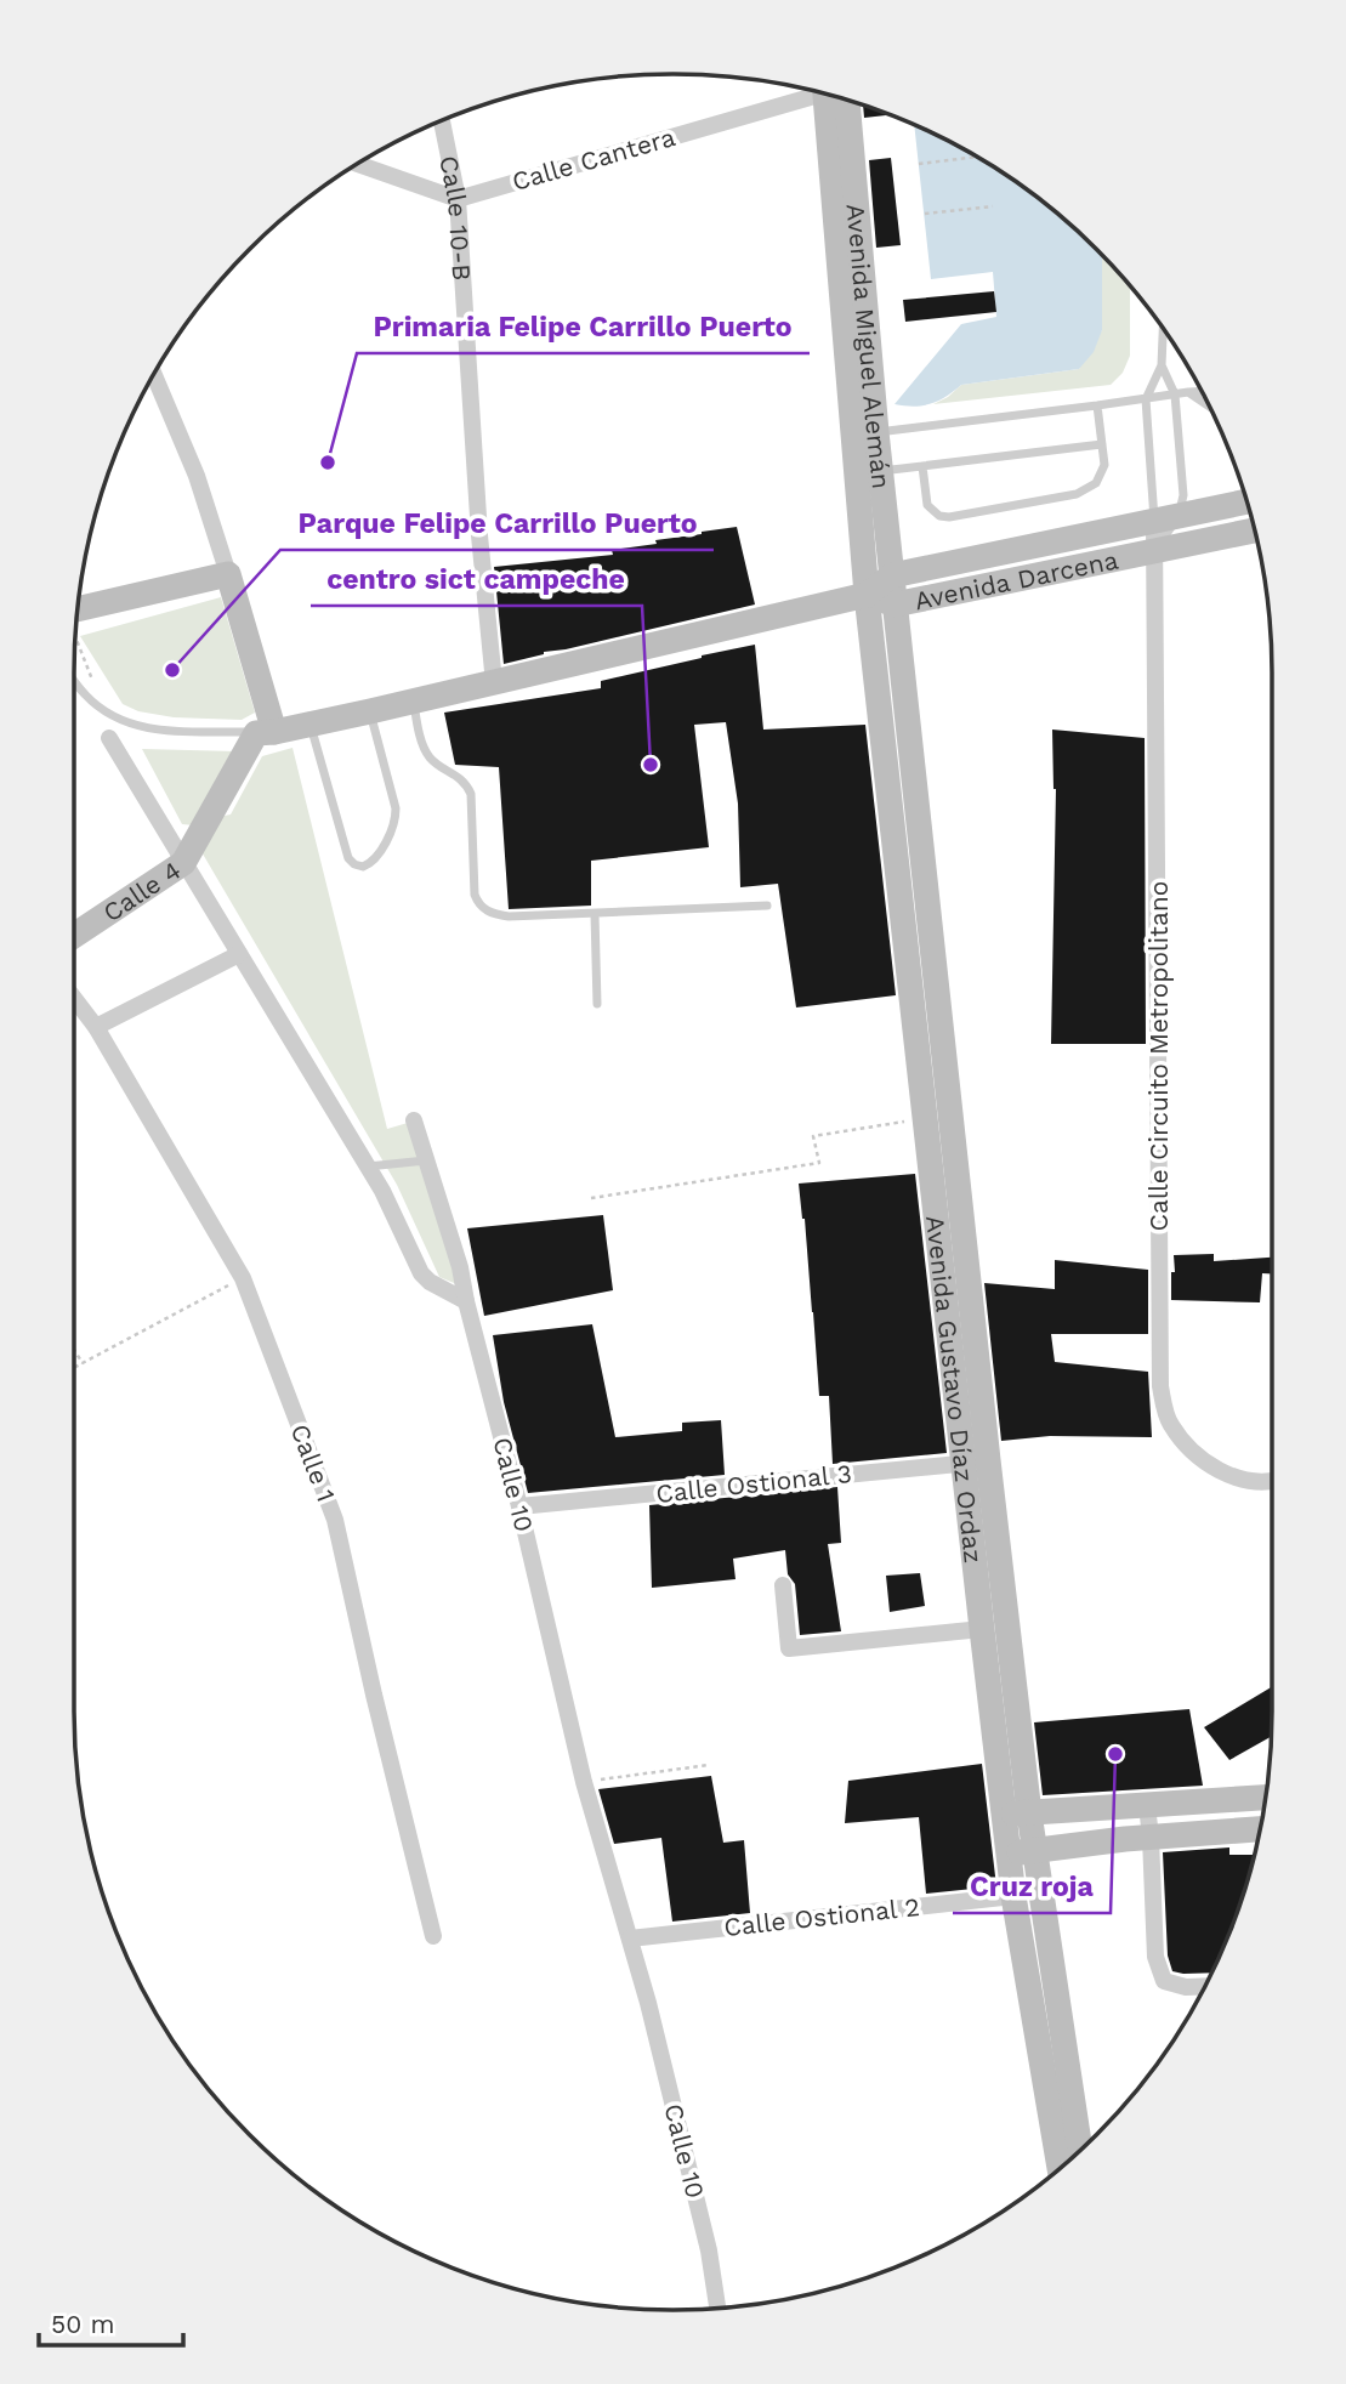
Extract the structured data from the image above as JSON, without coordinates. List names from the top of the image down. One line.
{"streets":{"street":["Calle Cantera","Calle 10-B","Avenida Miguel Alemán","Avenida Darcena","Calle 4","Calle Circuito Metropolitano","Avenida Gustavo Díaz Ordaz","Calle 1","Calle Ostional 3","Calle 10","Calle Ostional 2"]},"crossings":[["Calle Cantera","Calle 10-B"],["Avenida Miguel Alemán","Avenida Darcena"],["Avenida Miguel Alemán","Avenida Gustavo Díaz Ordaz"],["Avenida Darcena","Calle Circuito Metropolitano"],["Avenida Darcena","Avenida Gustavo Díaz Ordaz"],["Avenida Gustavo Díaz Ordaz","Calle Ostional 3"],["Avenida Gustavo Díaz Ordaz","Calle Ostional 2"],["Calle Ostional 3","Calle 10"],["Calle 10","Calle Ostional 2"]],"places":["Primaria Felipe Carrillo Puerto","Parque Felipe Carrillo Puerto","centro sict campeche","Cruz roja"],"scale_bar":"50 m"}
